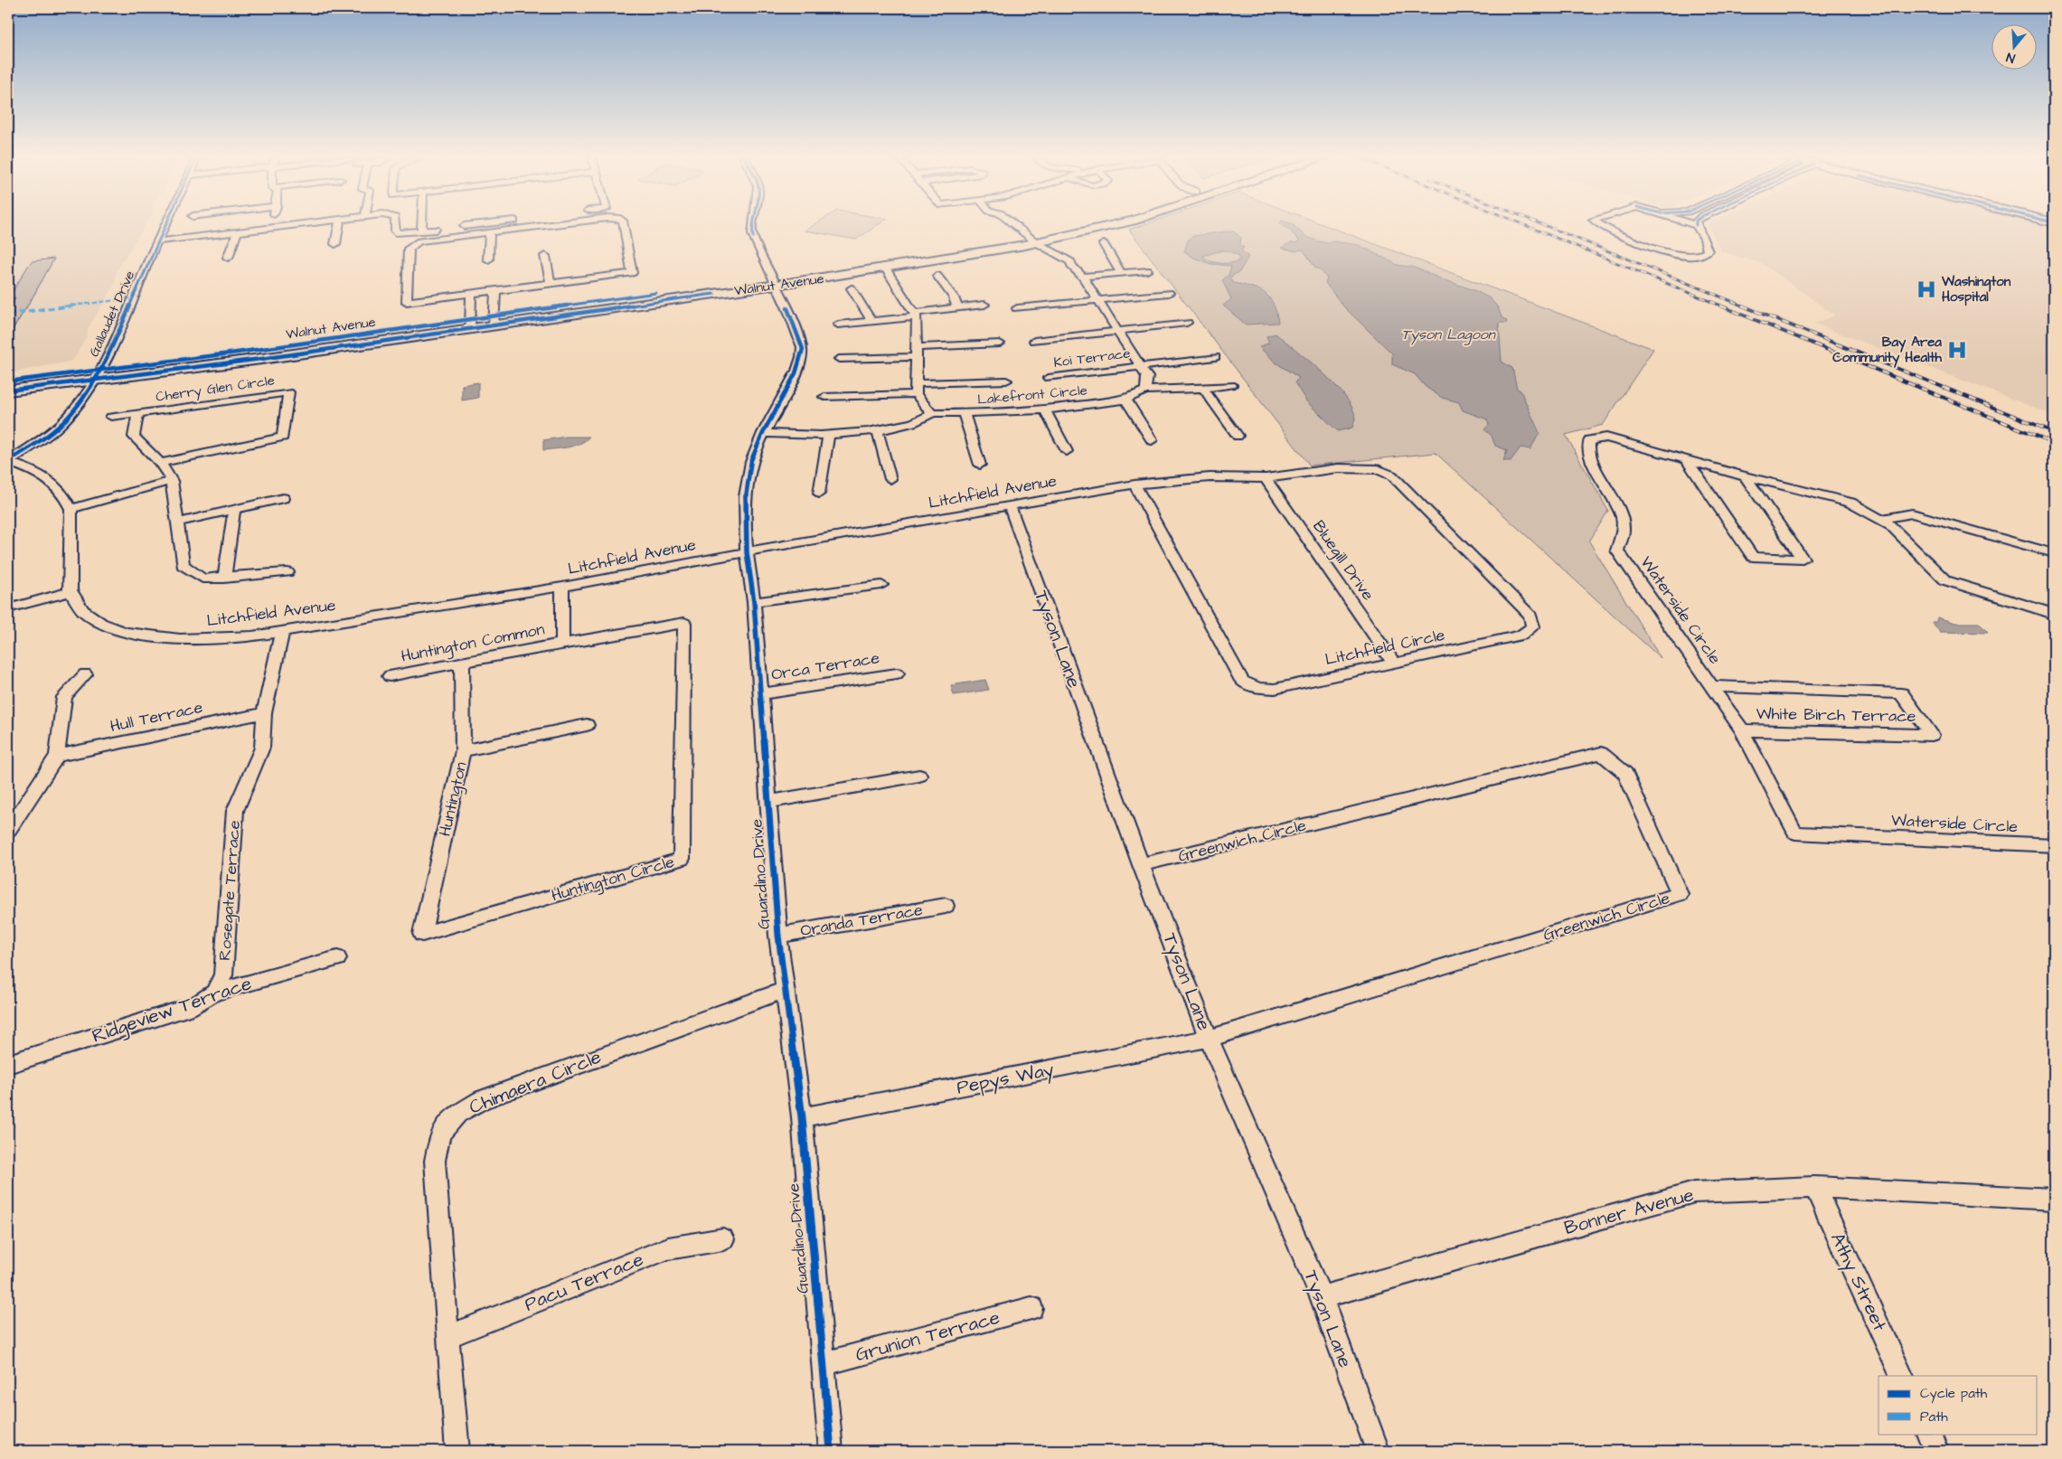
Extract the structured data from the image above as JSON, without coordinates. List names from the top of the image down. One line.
{"streets":{"main road":["Walnut Avenue"],"street":["Gallaudet Drive","Koi Terrace","Cherry Glen Circle","Lakefront Circle","Litchfield Avenue","Bluegill Drive","Waterside Circle","Tyson Lane","Huntington Common","Litchfield Circle","Orca Terrace","White Birch Terrace","Hull Terrace","Huntington","Greenwich Circle","Guardino Drive","Huntington Circle","Rosegate Terrace","Oranda Terrace","Ridgeview Terrace","Pepys Way","Chimaera Circle","Bonner Avenue","Pacu Terrace","Athy Street","Grunion Terrace"]},"crossings":[["Walnut Avenue","Gallaudet Drive"],["Walnut Avenue","Guardino Drive"],["Litchfield Avenue","Bluegill Drive"],["Litchfield Avenue","Tyson Lane"],["Litchfield Avenue","Huntington Common"],["Litchfield Avenue","Litchfield Circle"],["Litchfield Avenue","Guardino Drive"],["Litchfield Avenue","Rosegate Terrace"],["Bluegill Drive","Litchfield Circle"],["Waterside Circle","White Birch Terrace"],["Tyson Lane","Greenwich Circle"],["Tyson Lane","Pepys Way"],["Tyson Lane","Bonner Avenue"],["Huntington Common","Huntington"],["Huntington Common","Huntington Circle"],["Orca Terrace","Guardino Drive"],["Hull Terrace","Rosegate Terrace"],["Huntington","Huntington Circle"],["Greenwich Circle","Pepys Way"],["Guardino Drive","Oranda Terrace"],["Guardino Drive","Pepys Way"],["Guardino Drive","Chimaera Circle"],["Guardino Drive","Grunion Terrace"],["Rosegate Terrace","Ridgeview Terrace"],["Chimaera Circle","Pacu Terrace"],["Bonner Avenue","Athy Street"]],"water":["Tyson Lagoon"],"places":{"hospital":["Washington Hospital","Bay Area Community Health"]},"legend":["Cycle path","Path"],"north":"bottom"}
